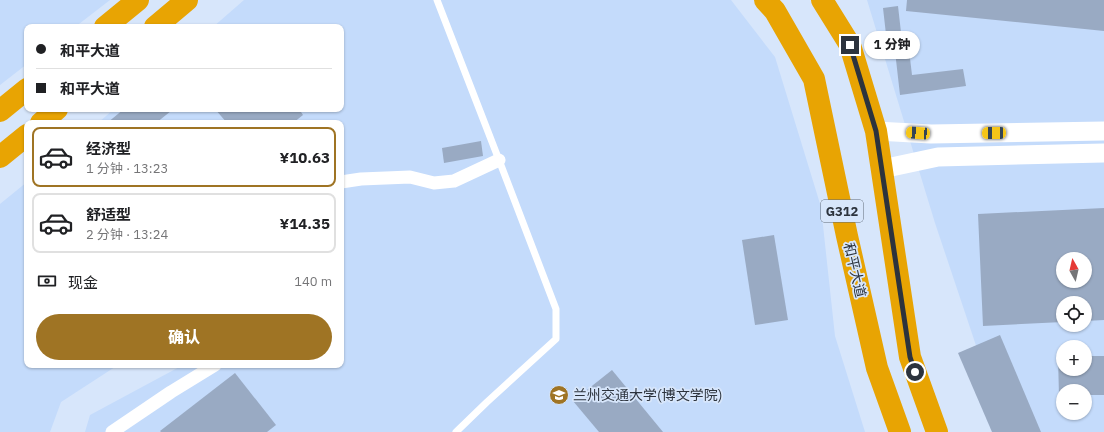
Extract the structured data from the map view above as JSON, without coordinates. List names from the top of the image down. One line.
{"streets":{"highway":["G312","和平大道"]},"places":{"school or university":["兰州交通大学(博文学院)"]},"north":"top","page":{"banner":["和平大道","和平大道"],"bubble":"1 分钟","list":[{"name":"经济型","note":"1 分钟 · 13:23","value":"¥10.63"},{"name":"舒适型","note":"2 分钟 · 13:24","value":"¥14.35"}],"map_buttons":["+","−"],"pay":["现金","140 m"],"buttons":"确认"}}
